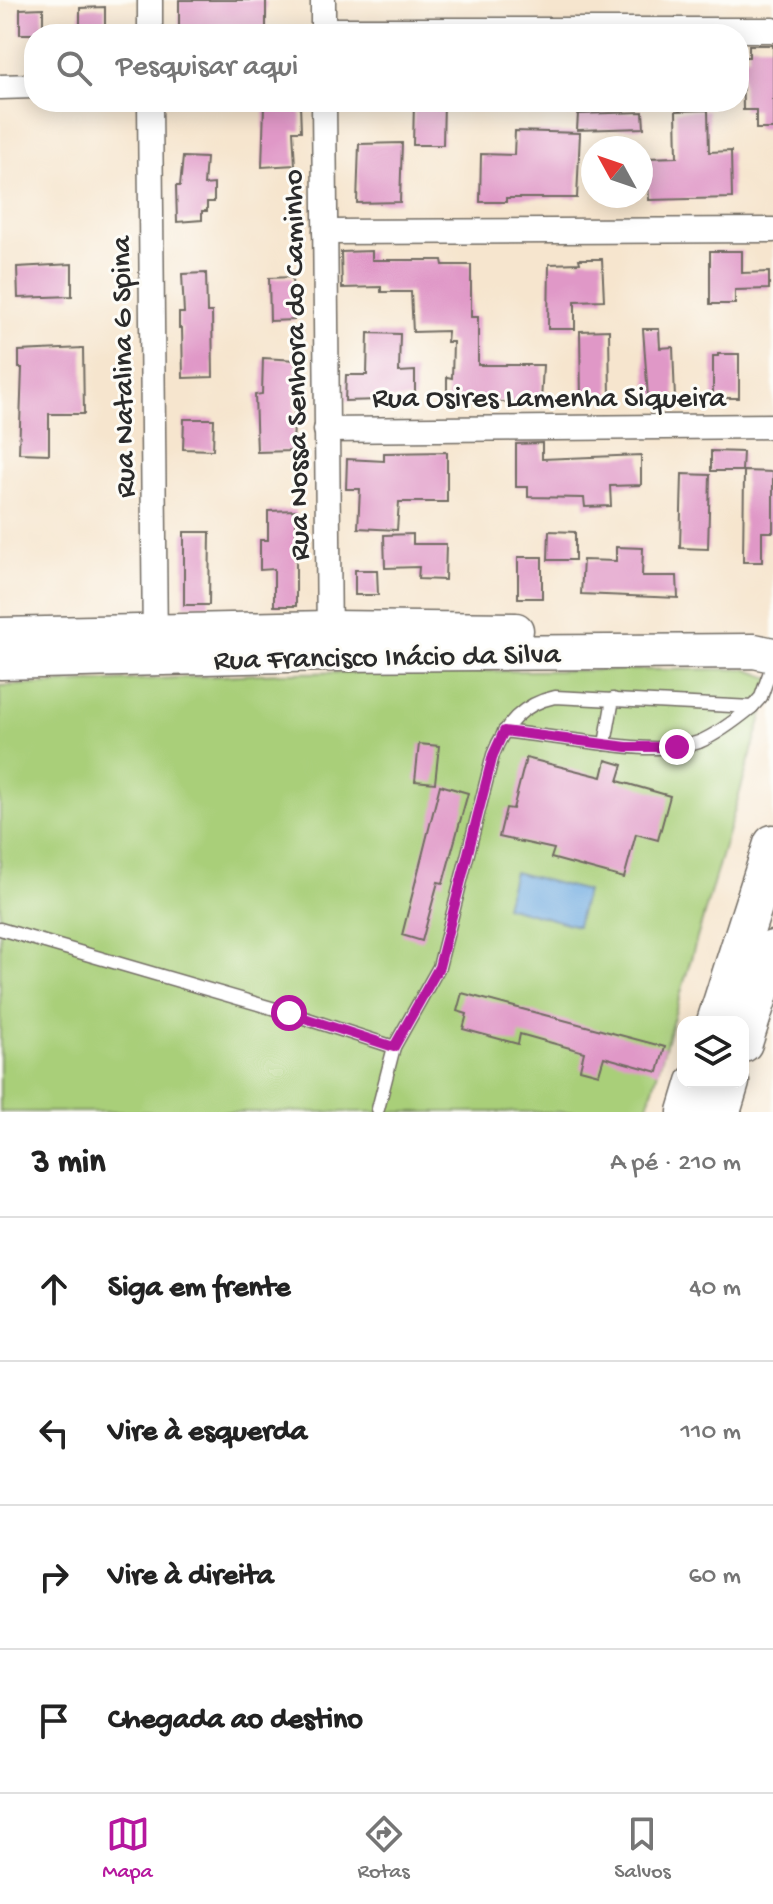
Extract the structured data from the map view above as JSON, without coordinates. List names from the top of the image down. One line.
{"streets":{"street":["Rua Nossa Senhora do Caminho","Rua Natalina G Spina","Rua Osires Lamenha Siqueira","Rua Francisco Inácio da Silva"]},"crossings":[["Rua Nossa Senhora do Caminho","Rua Osires Lamenha Siqueira"],["Rua Nossa Senhora do Caminho","Rua Francisco Inácio da Silva"]],"north":"top left","page":{"search":"Pesquisar aqui","heading":["3 min","A pé · 210 m"],"list":[["Siga em frente","40 m"],["Vire à esquerda","110 m"],["Vire à direita","60 m"],"Chegada ao destino"],"nav":["Mapa","Rotas","Salvos"]}}
